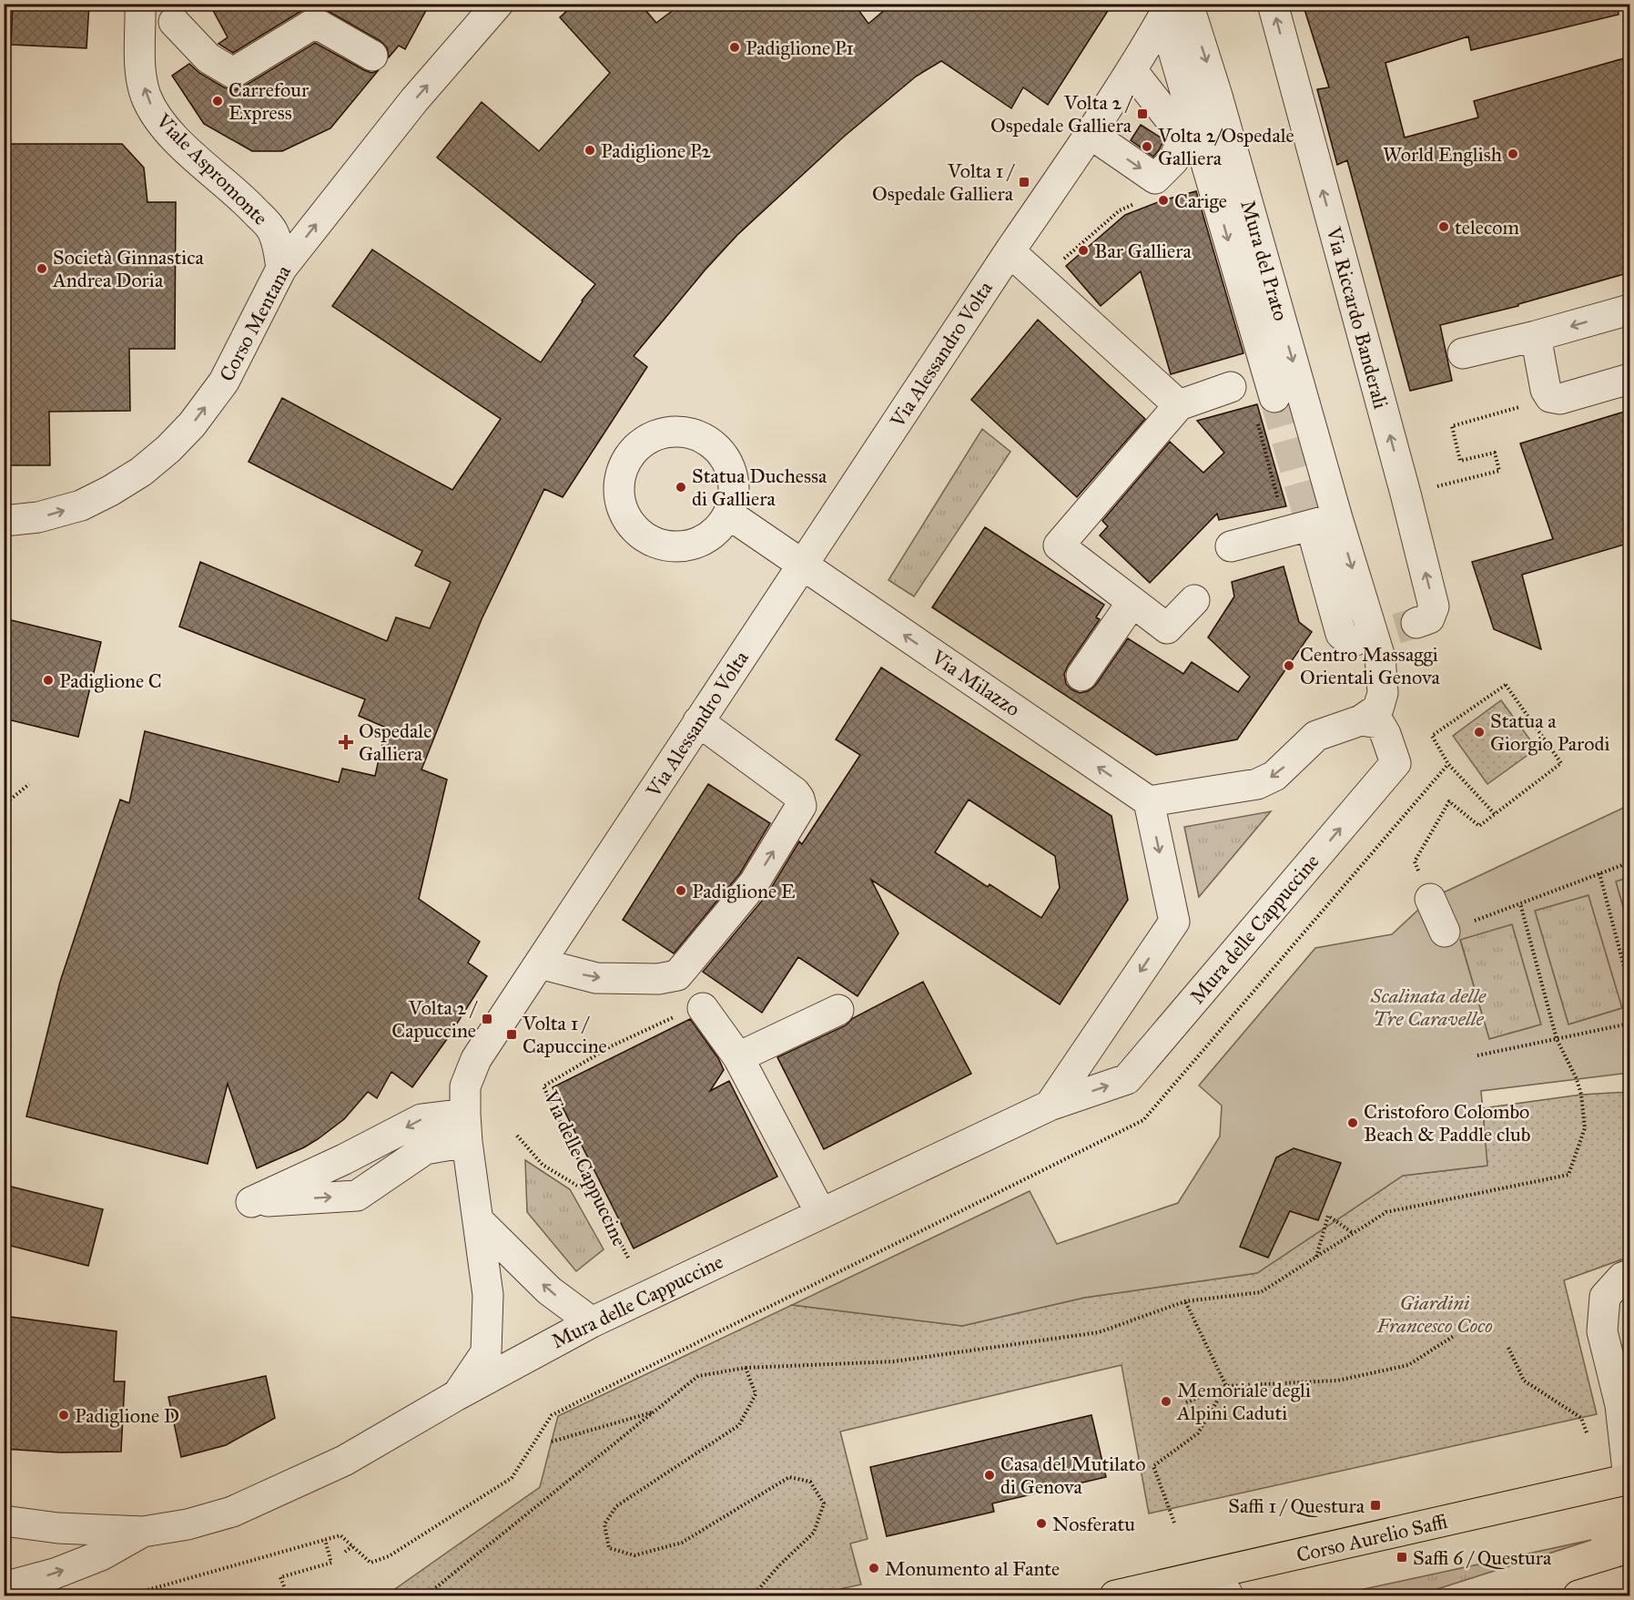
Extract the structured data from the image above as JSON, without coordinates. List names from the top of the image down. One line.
{"streets":{"main road":["Corso Aurelio Saffi"],"street":["Viale Aspromonte","Mura del Prato","Via Riccardo Banderali","Corso Mentana","Via Alessandro Volta","Via Milazzo","Mura delle Cappuccine"],"path":["Via delle Cappuccine"]},"crossings":[["Viale Aspromonte","Corso Mentana"],["Mura del Prato","Via Alessandro Volta"],["Mura del Prato","Via Milazzo"],["Mura del Prato","Mura delle Cappuccine"],["Via Alessandro Volta","Via Milazzo"],["Via Alessandro Volta","Mura delle Cappuccine"]],"one_way":["Viale Aspromonte","Corso Mentana","Via Milazzo"],"parks":["Scalinata delle Tre Caravelle","Giardini Francesco Coco"],"places":{"other":["Padiglione P1","Carrefour Express","Volta 2/Ospedale Galliera","Padiglione P2","World English","Carige","telecom","Bar Galliera","Società Ginnastica Andrea Doria","Statua Duchessa di Galliera","Centro Massaggi Orientali Genova","Padiglione C","Statua a Giorgio Parodi","Padiglione E","Cristoforo Colombo Beach & Paddle club","Memoriale degli Alpini Caduti","Padiglione D","Casa del Mutilato di Genova","Nosferatu","Monumento al Fante"],"transit":["Volta 2 / Ospedale Galliera","Volta 1 / Ospedale Galliera","Volta 2 / Capuccine","Volta 1 / Capuccine","Saffi 1 / Questura","Saffi 6 / Questura"],"health":["Ospedale Galliera"]}}
